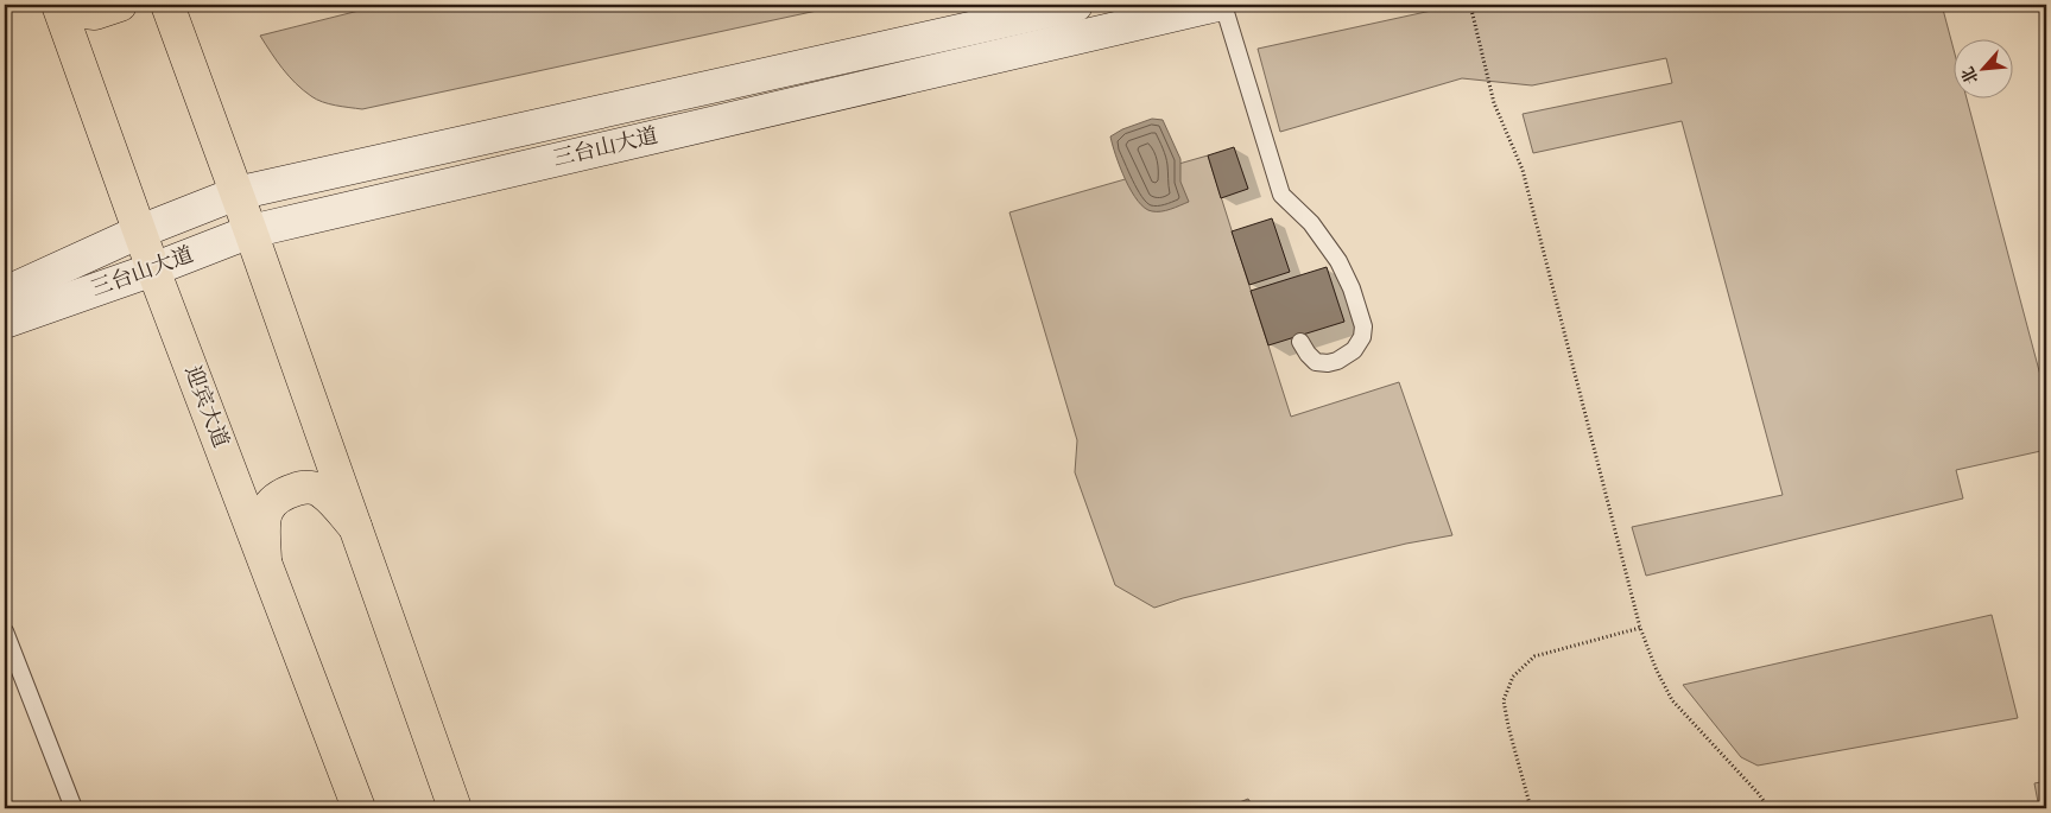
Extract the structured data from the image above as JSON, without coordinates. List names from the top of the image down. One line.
{"streets":{"main road":["三台山大道","迎宾大道"]},"crossings":[["三台山大道","迎宾大道"]],"north":"bottom left"}
